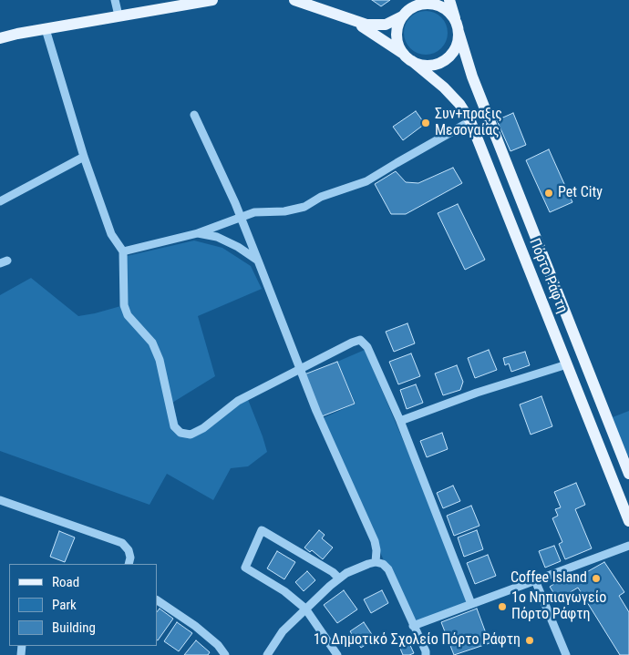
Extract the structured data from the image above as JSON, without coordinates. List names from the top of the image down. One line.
{"streets":{"main road":["Πόρτο Ράφτη"]},"places":["Συν+πραξις Μεσογαίας","Pet City","Coffee Island","1ο Νηπιαγωγείο Πόρτο Ράφτη","1ο Δημοτικό Σχολείο Πόρτο Ράφτη"],"legend":["Road","Park","Building"]}
